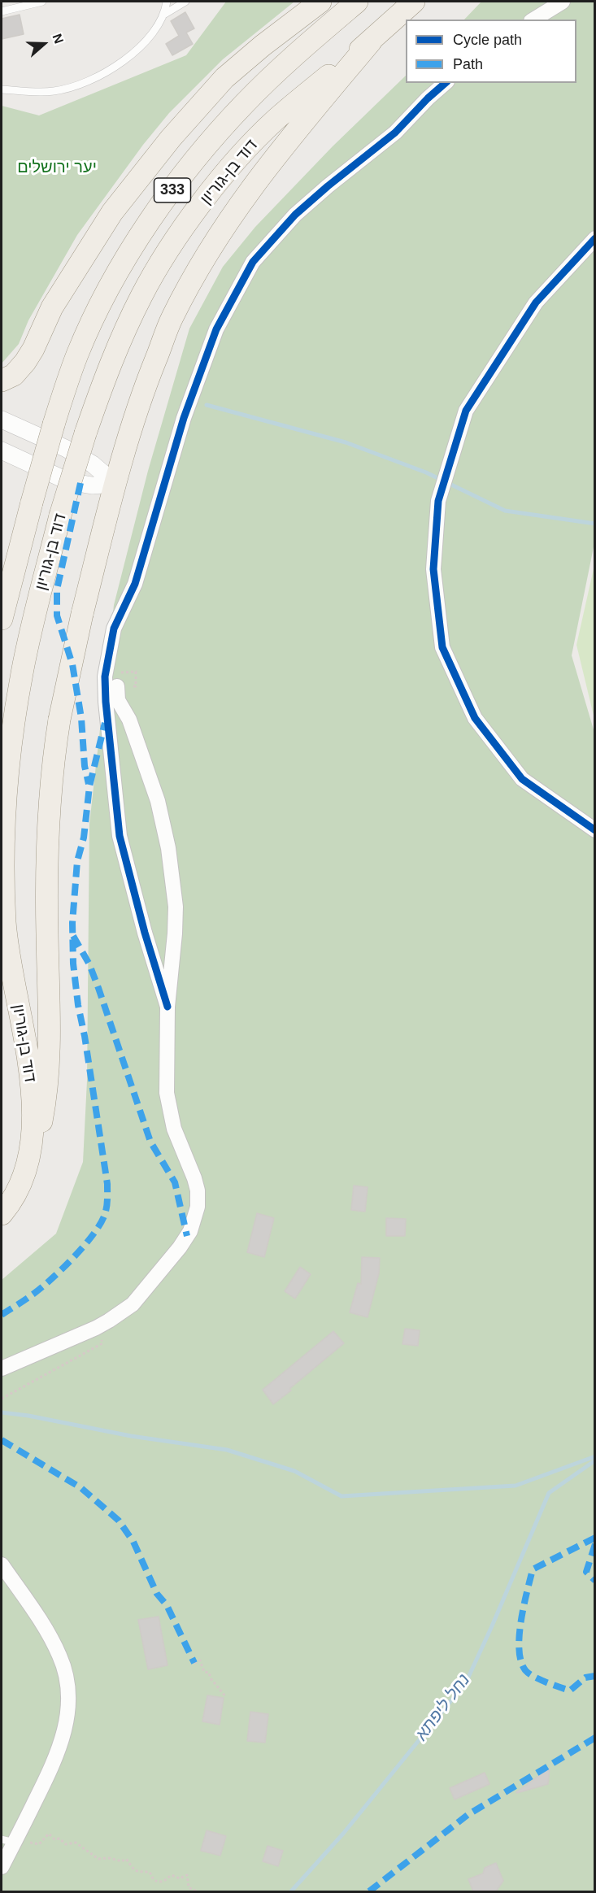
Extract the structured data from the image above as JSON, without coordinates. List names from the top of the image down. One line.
{"streets":{"main road":["דוד בן-גוריון","333"]},"water":["נחל ליפתא"],"parks":["יער ירושלים"],"legend":["Cycle path","Path"],"north":"right"}
